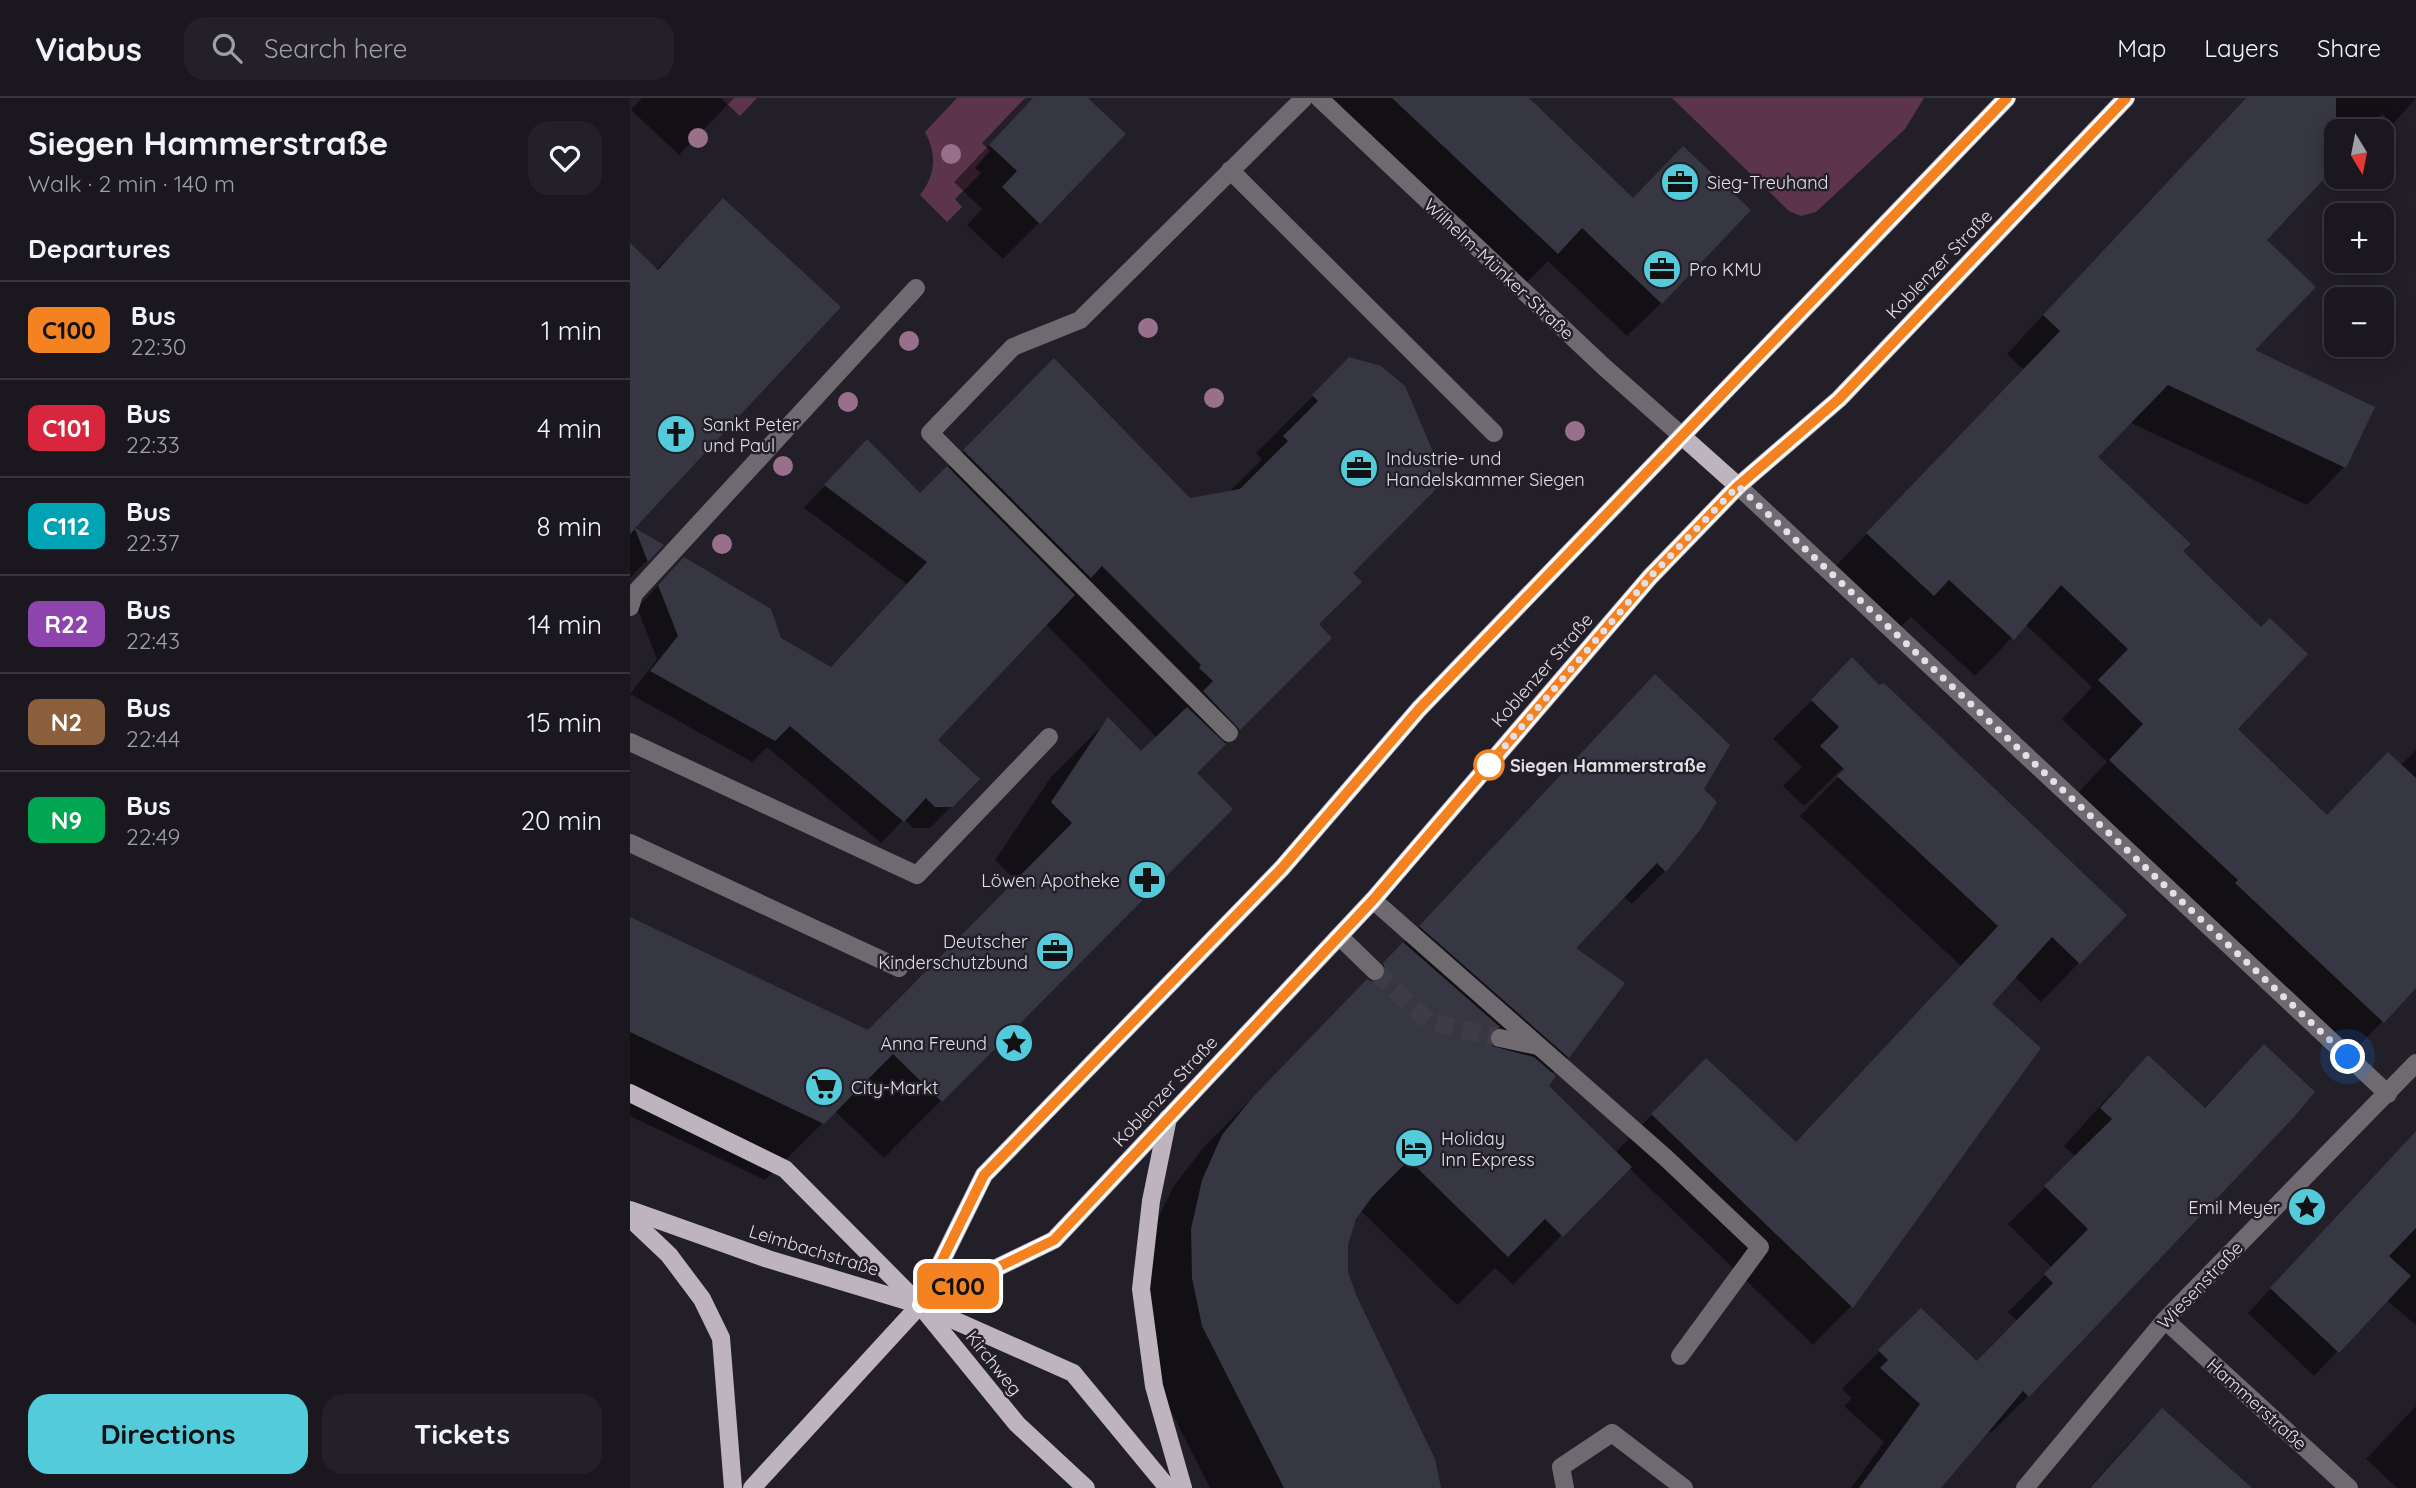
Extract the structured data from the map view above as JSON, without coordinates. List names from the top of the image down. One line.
{"streets":{"main road":["Koblenzer Straße","Leimbachstraße","Kirchweg"],"street":["Wilhelm-Münker-Straße","Wiesenstraße","Hammerstraße"]},"crossings":[["Koblenzer Straße","Wilhelm-Münker-Straße"],["Koblenzer Straße","Leimbachstraße"],["Koblenzer Straße","Kirchweg"],["Leimbachstraße","Kirchweg"],["Wiesenstraße","Hammerstraße"]],"places":{"office":["Sieg-Treuhand","Pro KMU","Industrie- und Handelskammer Siegen","Deutscher Kinderschutzbund"],"church":["Sankt Peter und Paul"],"other":["Siegen Hammerstraße"],"pharmacy":["Löwen Apotheke"],"place":["Anna Freund","Emil Meyer"],"supermarket":["City-Markt"],"hotel":["Holiday Inn Express"]},"lines":["bus line C100"],"north":"bottom","page":{"header":"Viabus","search":"Search here","nav":["Map","Layers","Share"],"heading":[["Siegen Hammerstraße","Walk · 2 min · 140 m"],"Departures"],"on_map":"C100","map_buttons":["+","−"],"list":[{"mark":"C100","name":"Bus","note":"22:30","value":"1 min"},{"mark":"C101","name":"Bus","note":"22:33","value":"4 min"},{"mark":"C112","name":"Bus","note":"22:37","value":"8 min"},{"mark":"R22","name":"Bus","note":"22:43","value":"14 min"},{"mark":"N2","name":"Bus","note":"22:44","value":"15 min"},{"mark":"N9","name":"Bus","note":"22:49","value":"20 min"}],"buttons":["Directions","Tickets"]}}
